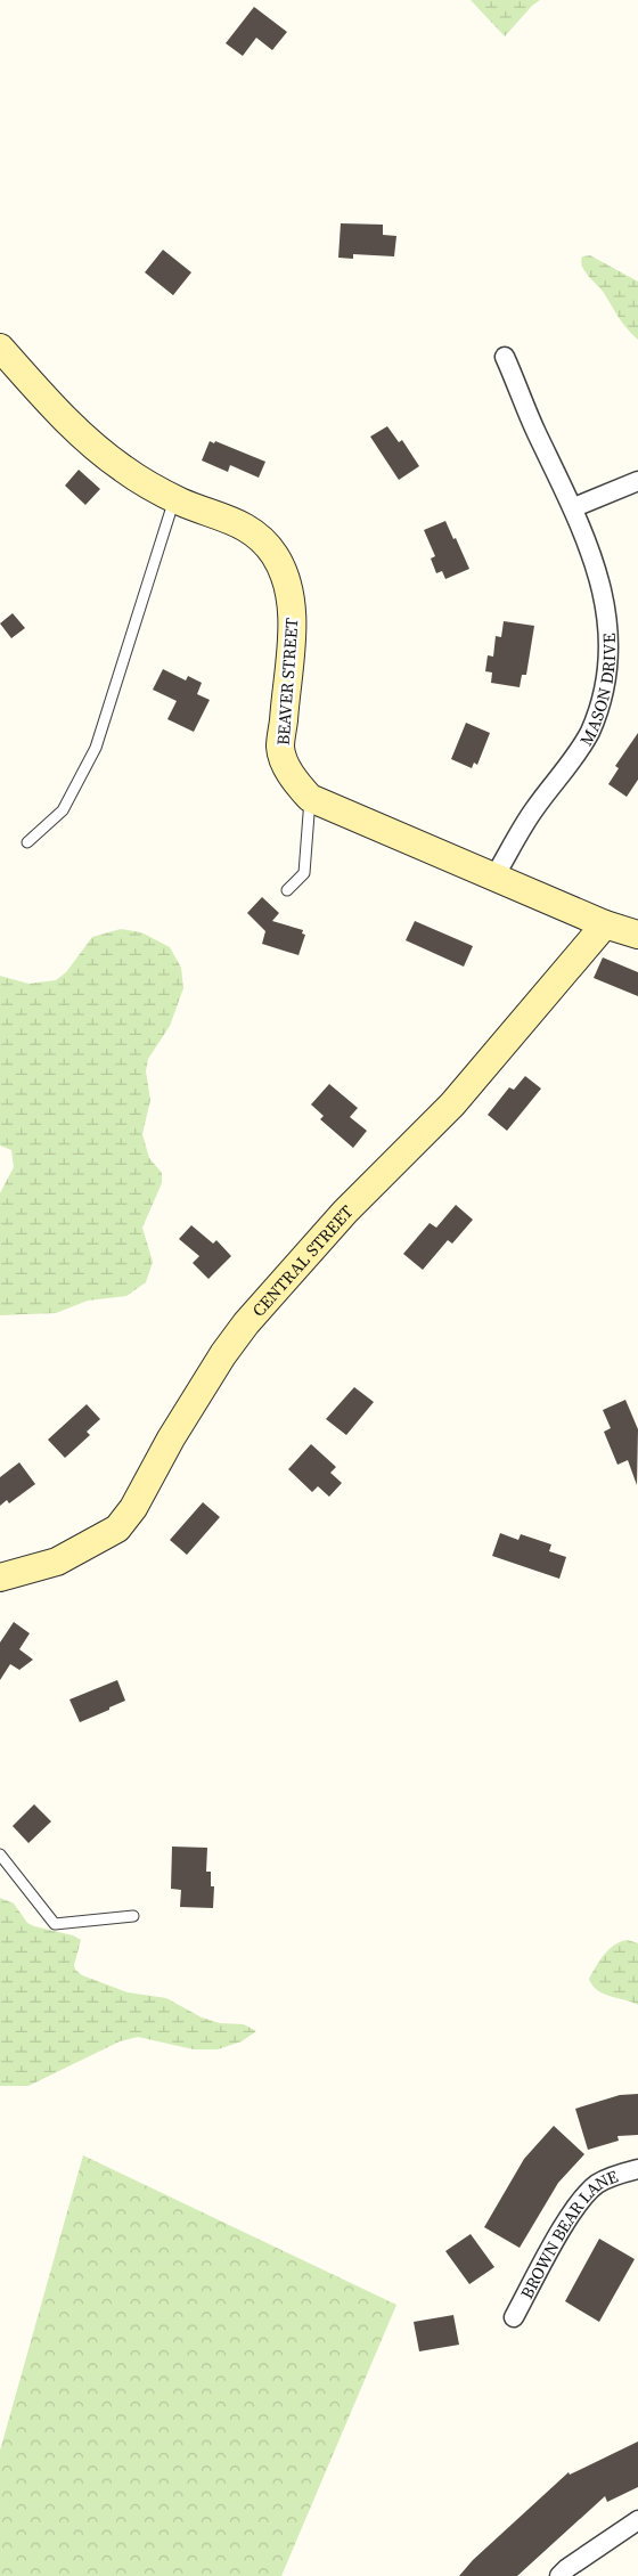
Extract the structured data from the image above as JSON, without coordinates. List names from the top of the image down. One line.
{"streets":{"street":["BEAVER STREET","MASON DRIVE","CENTRAL STREET","BROWN BEAR LANE"]},"crossings":[["BEAVER STREET","MASON DRIVE"],["BEAVER STREET","CENTRAL STREET"]]}
